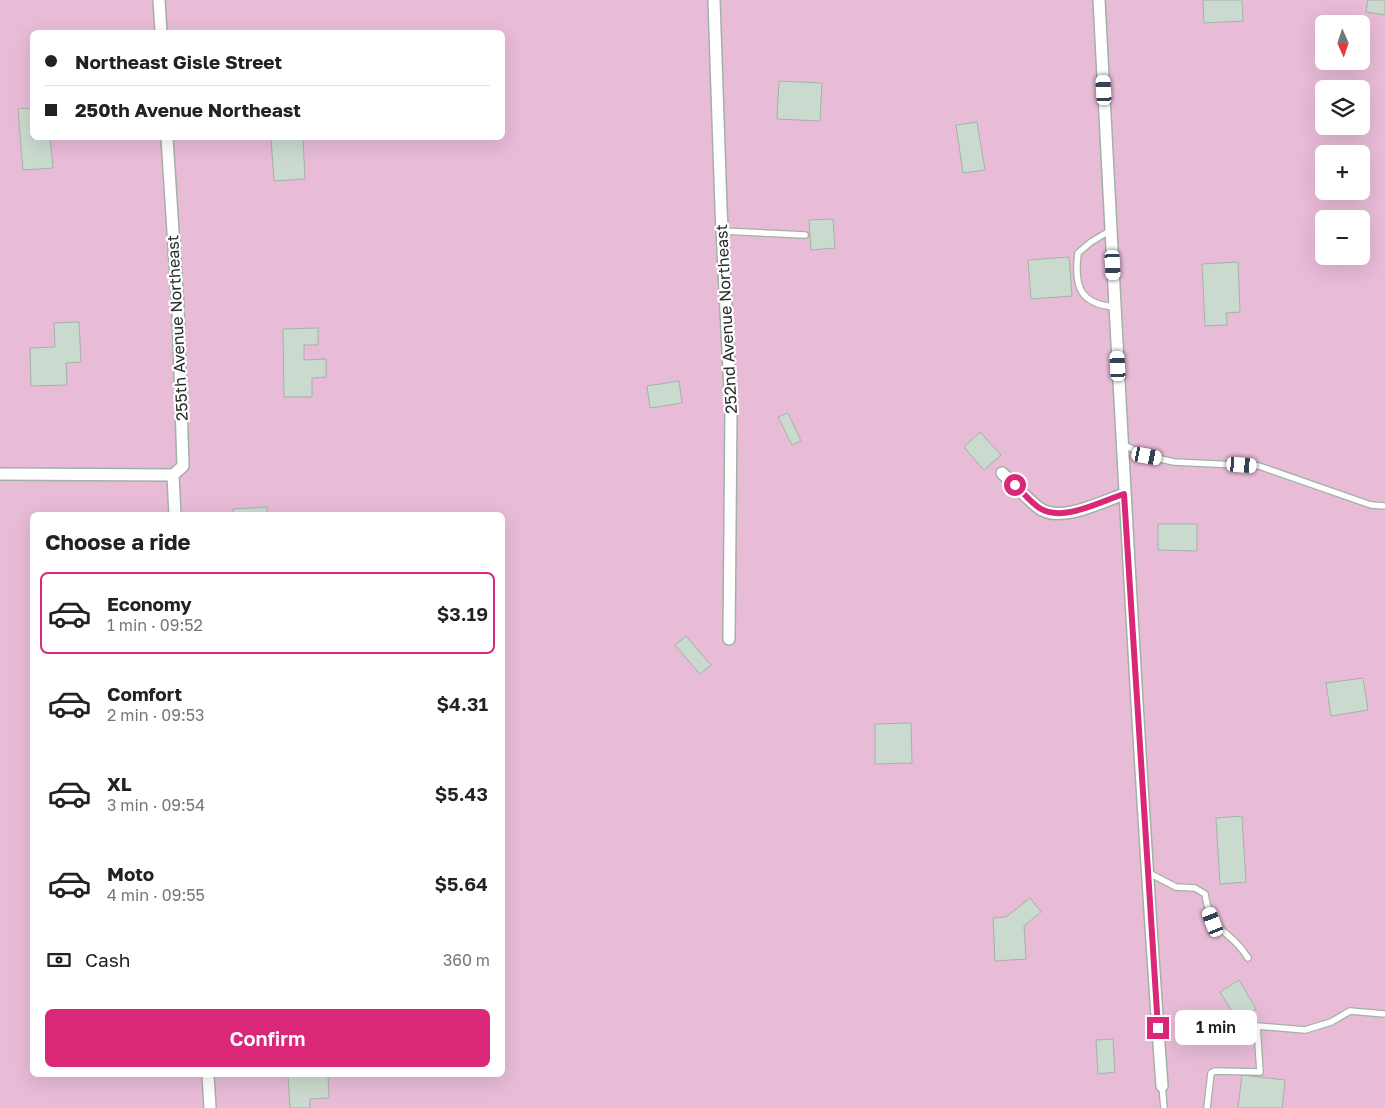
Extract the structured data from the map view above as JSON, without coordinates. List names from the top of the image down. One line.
{"streets":{"street":["252nd Avenue Northeast","255th Avenue Northeast"]},"north":"bottom","page":{"map_buttons":["+","−"],"banner":["Northeast Gisle Street","250th Avenue Northeast"],"heading":"Choose a ride","list":[{"name":"Economy","note":"1 min · 09:52","value":"$3.19"},{"name":"Comfort","note":"2 min · 09:53","value":"$4.31"},{"name":"XL","note":"3 min · 09:54","value":"$5.43"},{"name":"Moto","note":"4 min · 09:55","value":"$5.64"}],"pay":["Cash","360 m"],"buttons":"Confirm","bubble":"1 min"}}
